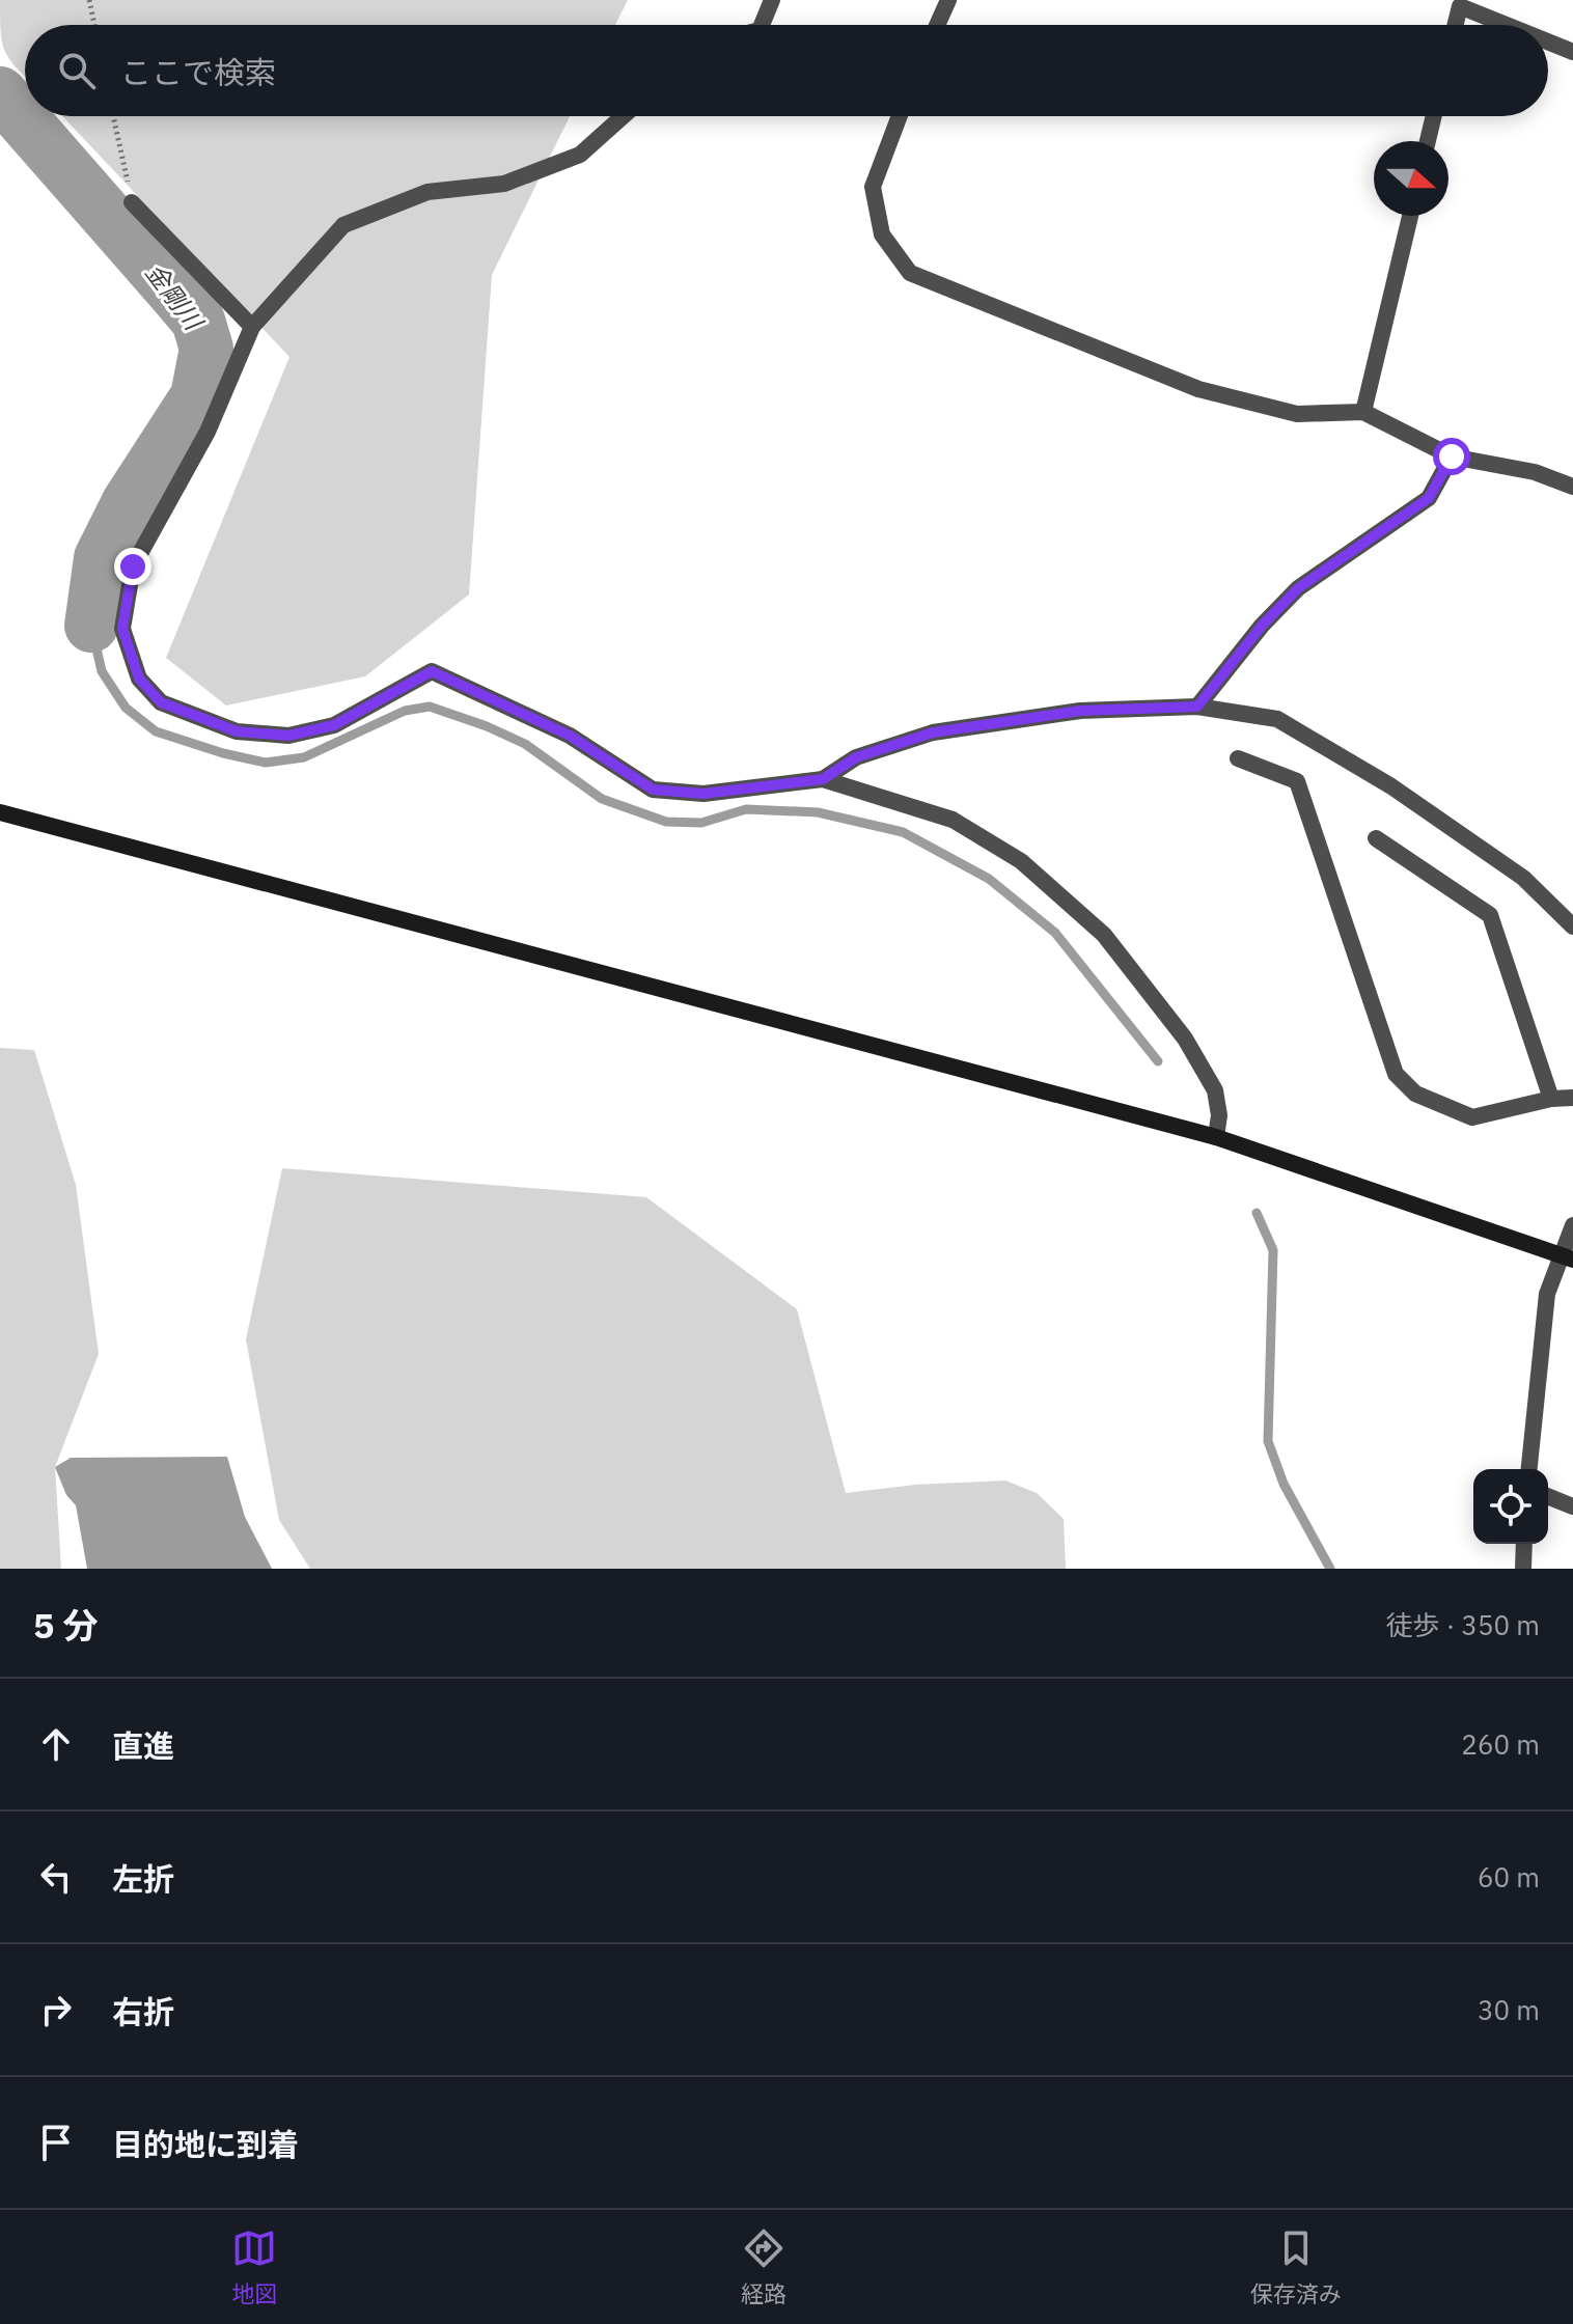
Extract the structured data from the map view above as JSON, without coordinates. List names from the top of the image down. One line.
{"water":["金剛川"],"north":"right","page":{"search":"ここで検索","heading":["5 分","徒歩 · 350 m"],"list":[["直進","260 m"],["左折","60 m"],["右折","30 m"],"目的地に到着"],"nav":["地図","経路","保存済み"]}}
